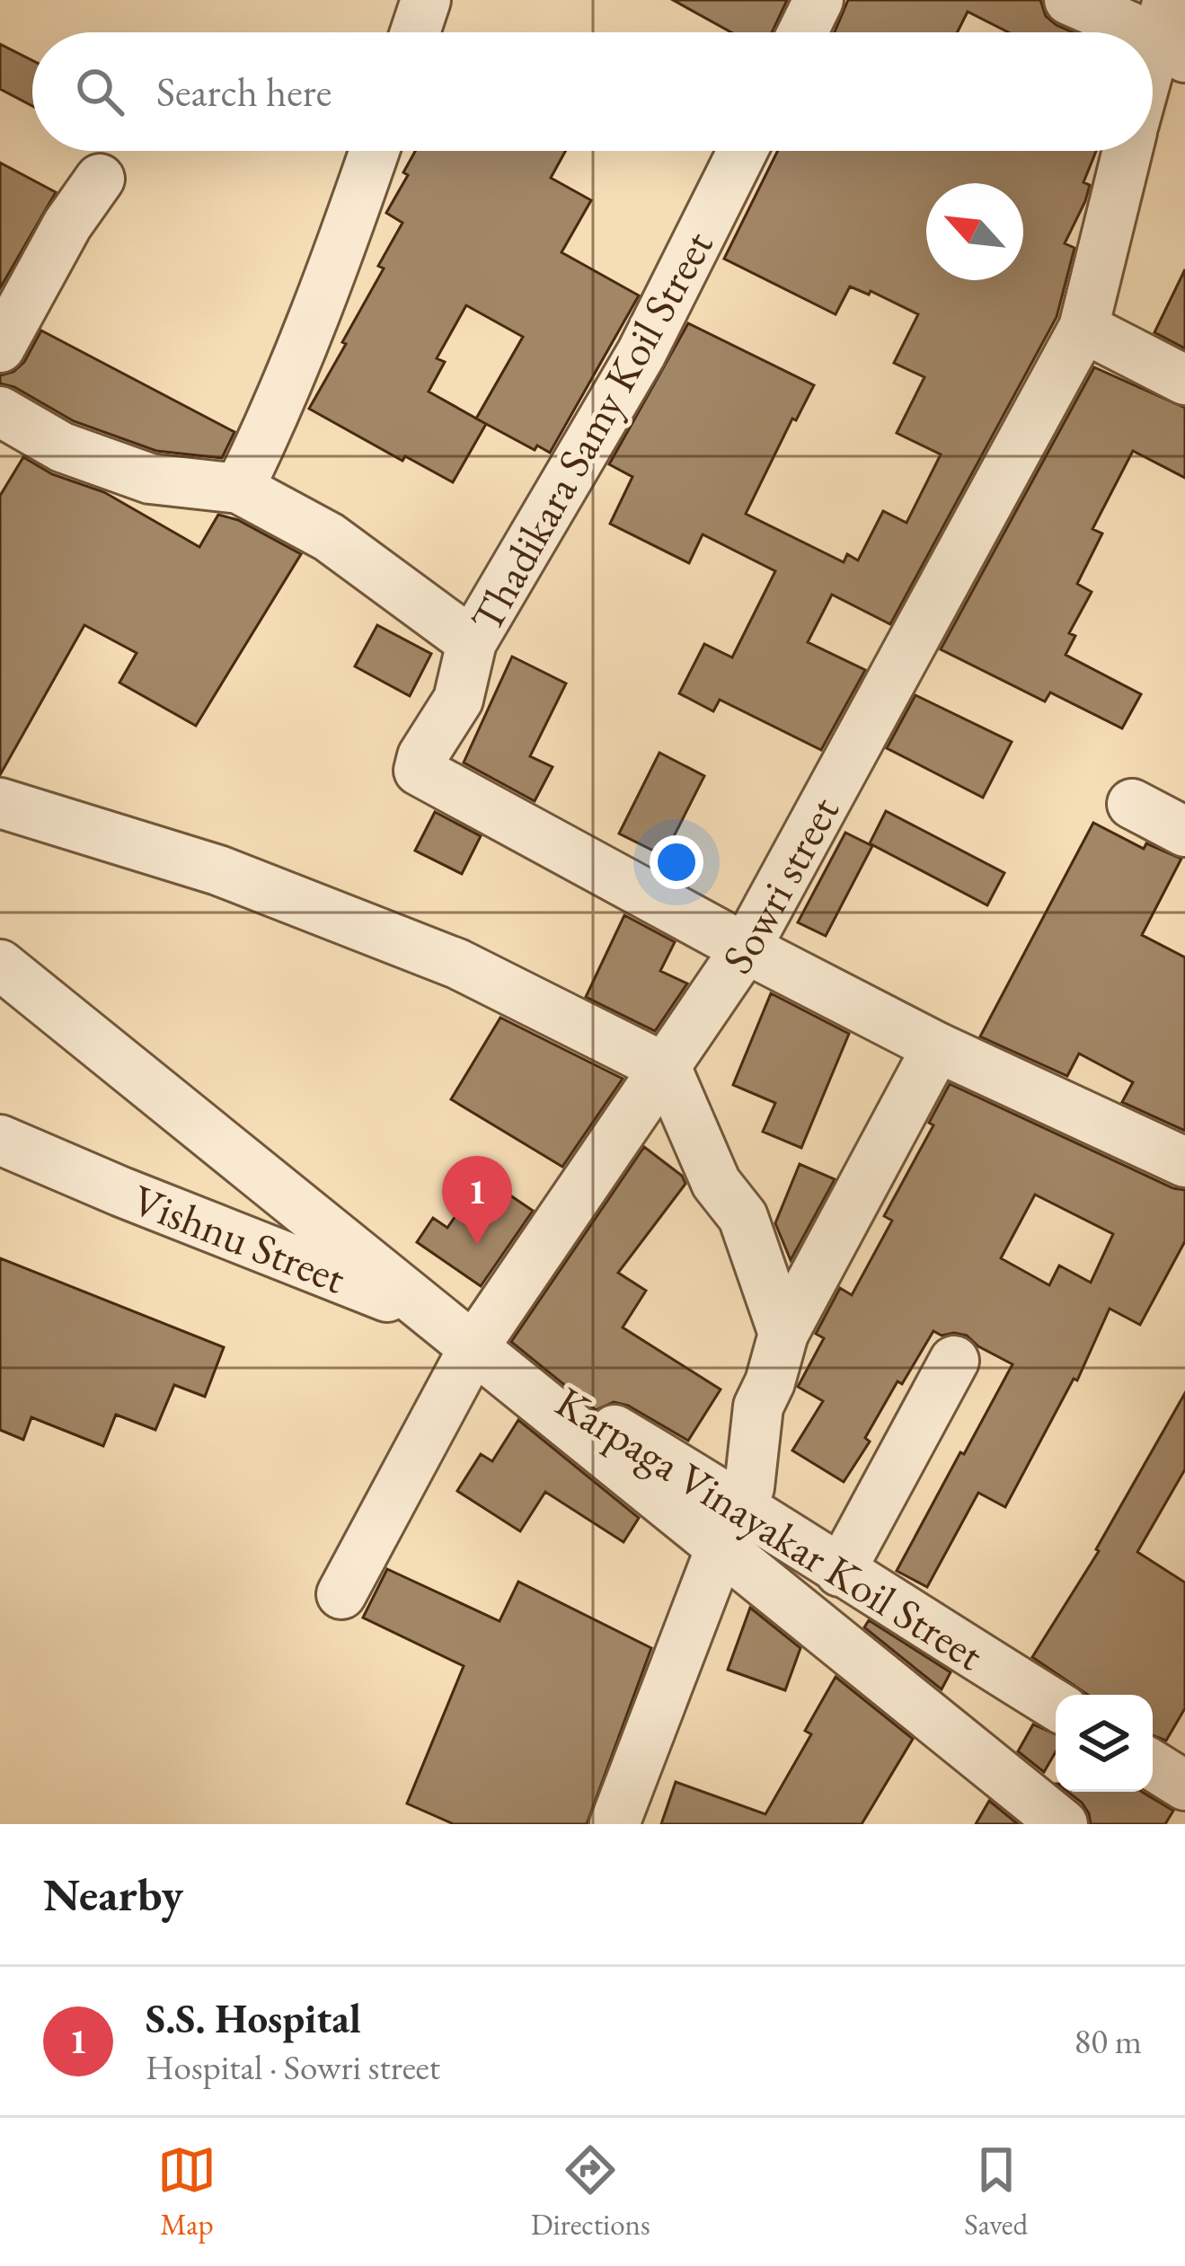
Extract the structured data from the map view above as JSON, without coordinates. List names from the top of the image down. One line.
{"streets":{"street":["Thadikara Samy Koil Street","Sowri street","Vishnu Street","Karpaga Vinayakar Koil Street"]},"crossings":[["Thadikara Samy Koil Street","Sowri street"],["Sowri street","Vishnu Street"],["Sowri street","Karpaga Vinayakar Koil Street"],["Vishnu Street","Karpaga Vinayakar Koil Street"]],"north":"top left","page":{"search":"Search here","pins":"1","heading":"Nearby","list":[{"mark":"1","name":"S.S. Hospital","note":"Hospital · Sowri street","value":"80 m"}],"nav":["Map","Directions","Saved"]}}
